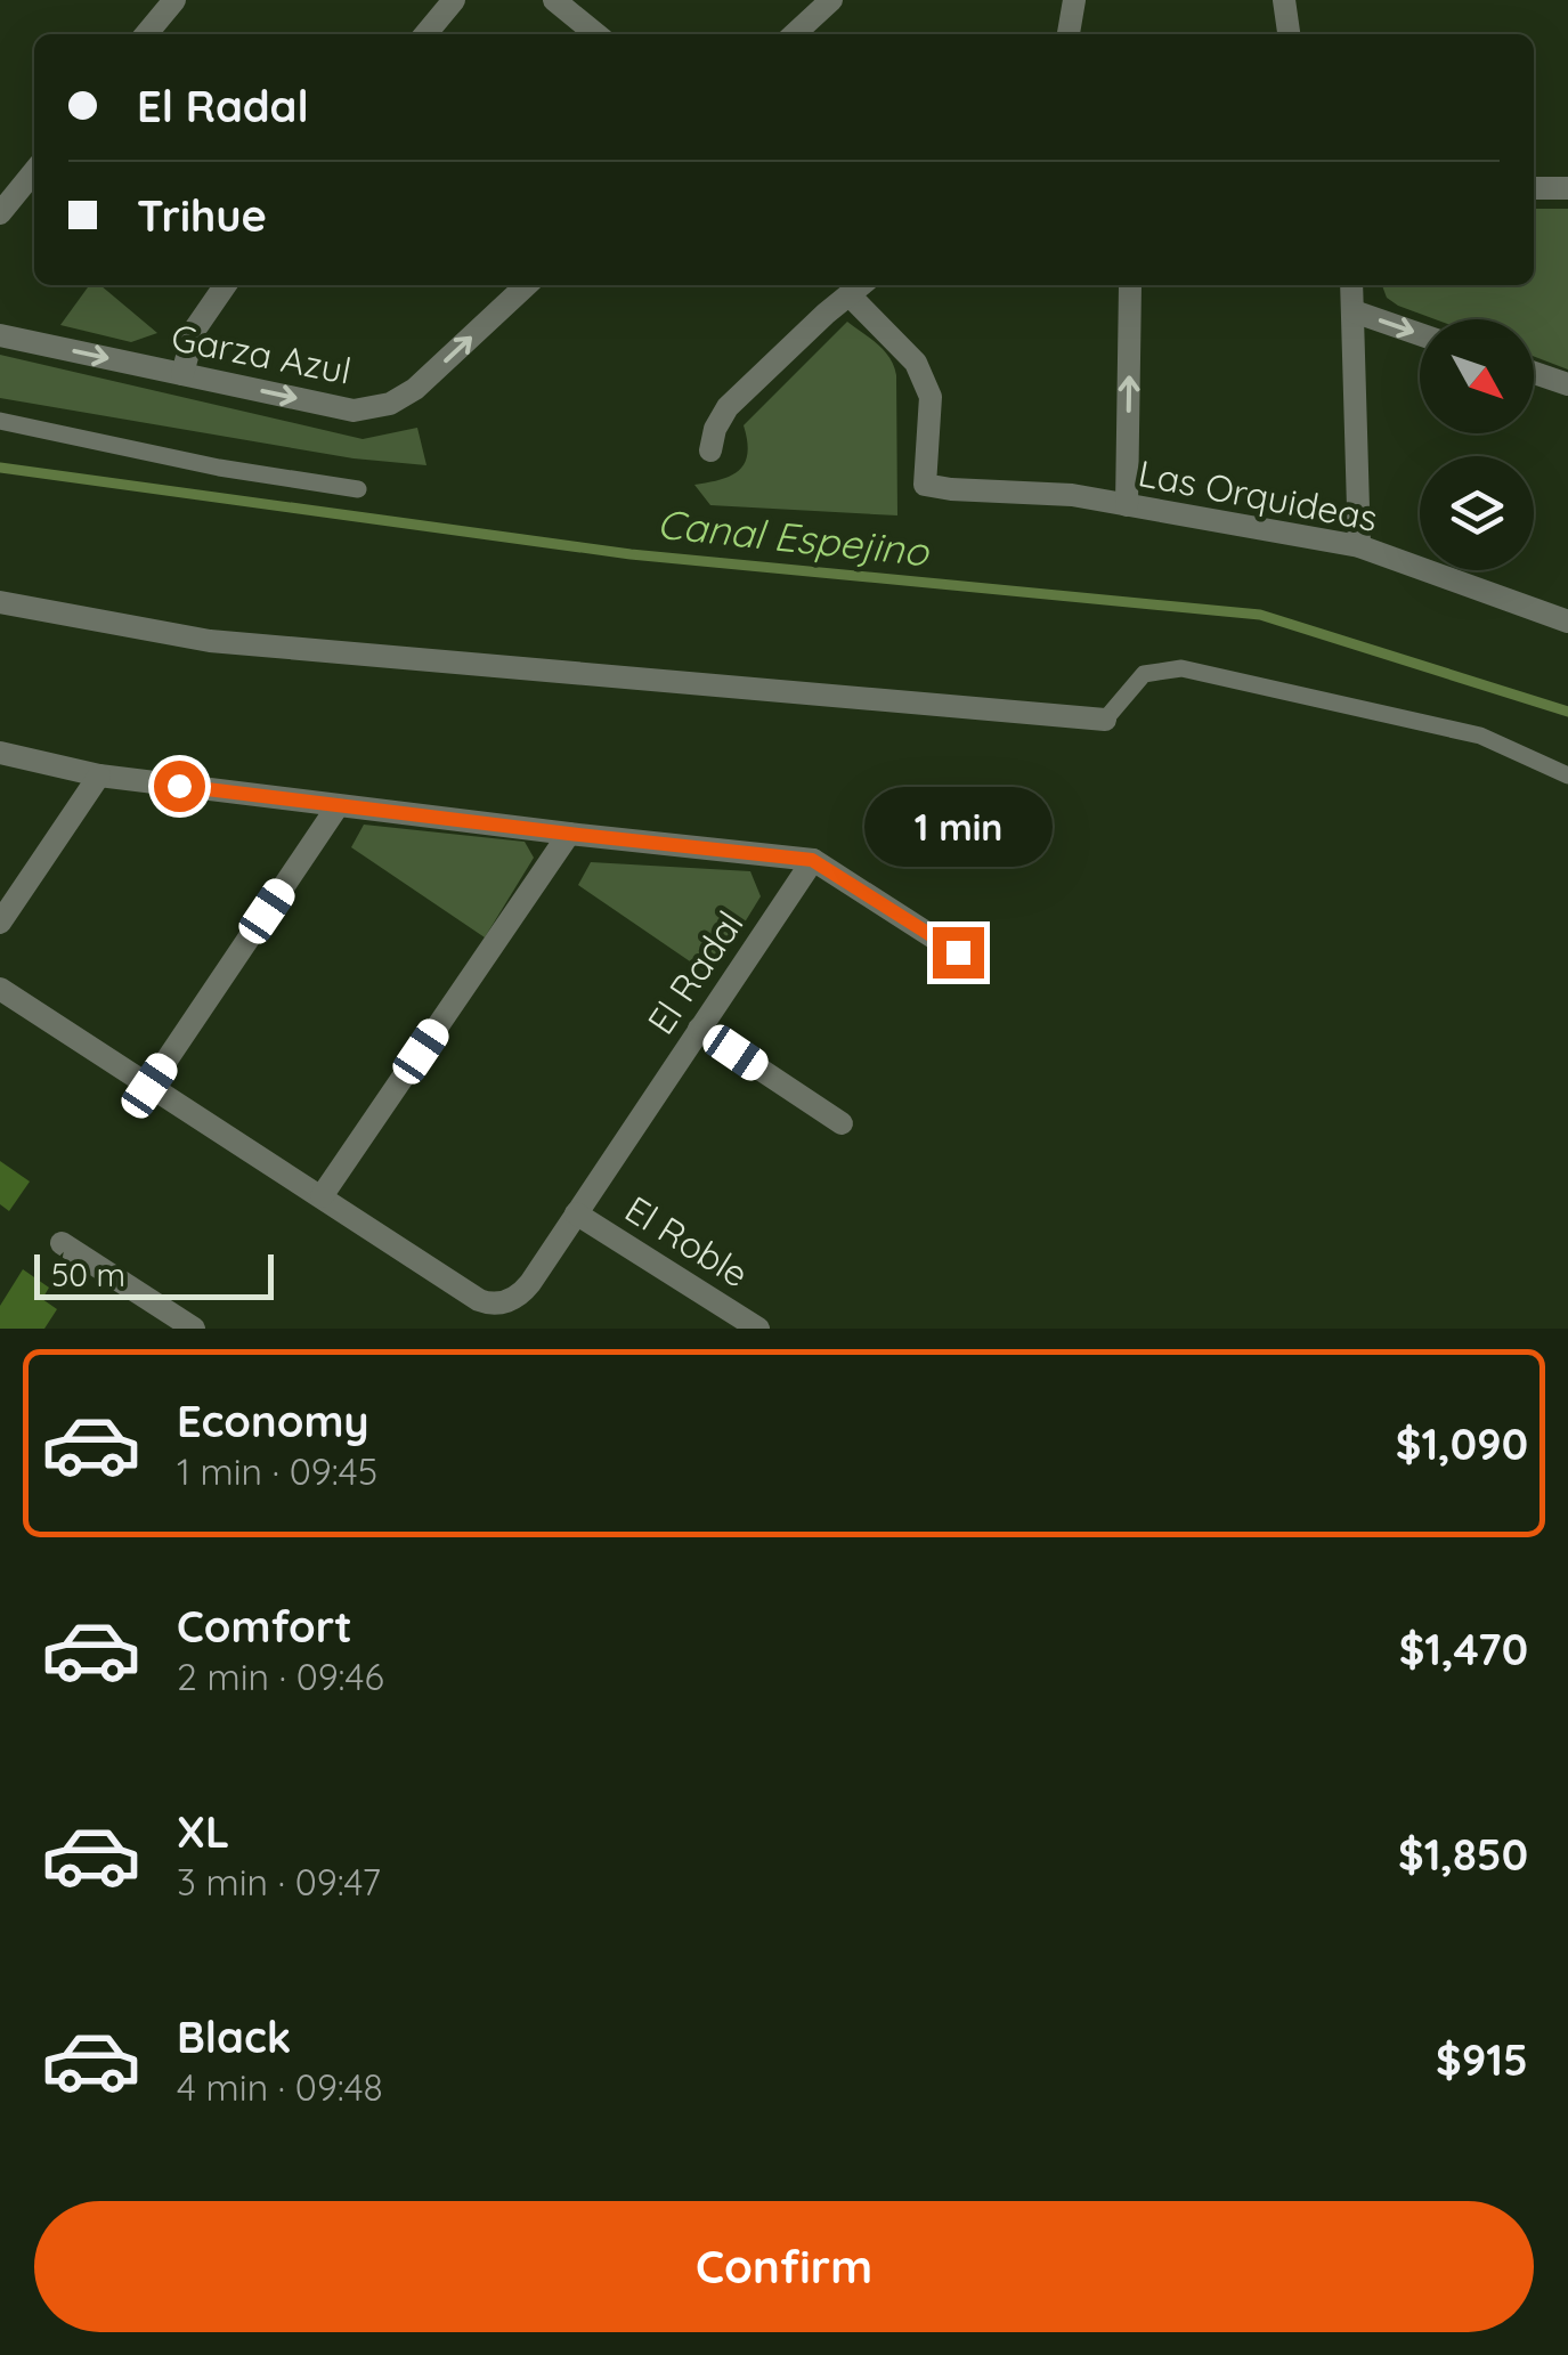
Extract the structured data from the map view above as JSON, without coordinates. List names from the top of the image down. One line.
{"streets":{"street":["Garza Azul","Las Orquideas","El Radal","El Roble"]},"crossings":[["El Radal","El Roble"]],"one_way":["Garza Azul"],"water":["Canal Espejino"],"scale_bar":"50 m","north":"bottom right","page":{"banner":["El Radal","Trihue"],"bubble":"1 min","scale":"50 m","list":[{"name":"Economy","note":"1 min · 09:45","value":"$1,090"},{"name":"Comfort","note":"2 min · 09:46","value":"$1,470"},{"name":"XL","note":"3 min · 09:47","value":"$1,850"},{"name":"Black","note":"4 min · 09:48","value":"$915"}],"buttons":"Confirm"}}
